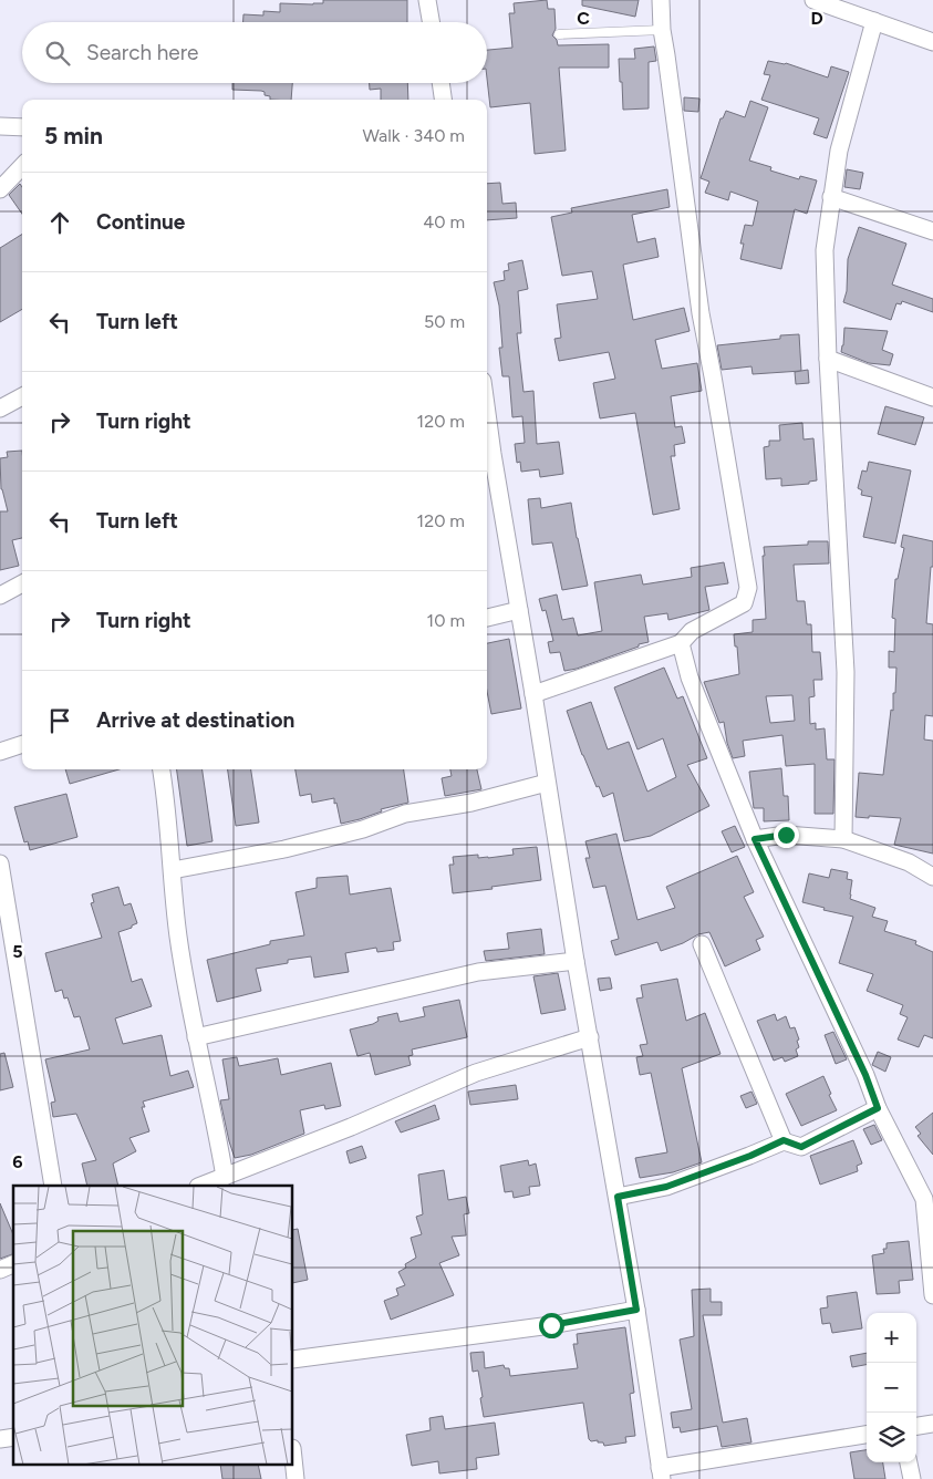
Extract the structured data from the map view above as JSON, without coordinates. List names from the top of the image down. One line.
{"page":{"search":"Search here","heading":["5 min","Walk · 340 m"],"list":[["Continue","40 m"],["Turn left","50 m"],["Turn right","120 m"],["Turn left","120 m"],["Turn right","10 m"],"Arrive at destination"],"map_buttons":["+","−"]},"grid":{"columns":["C","D"],"rows":["5","6"]}}
